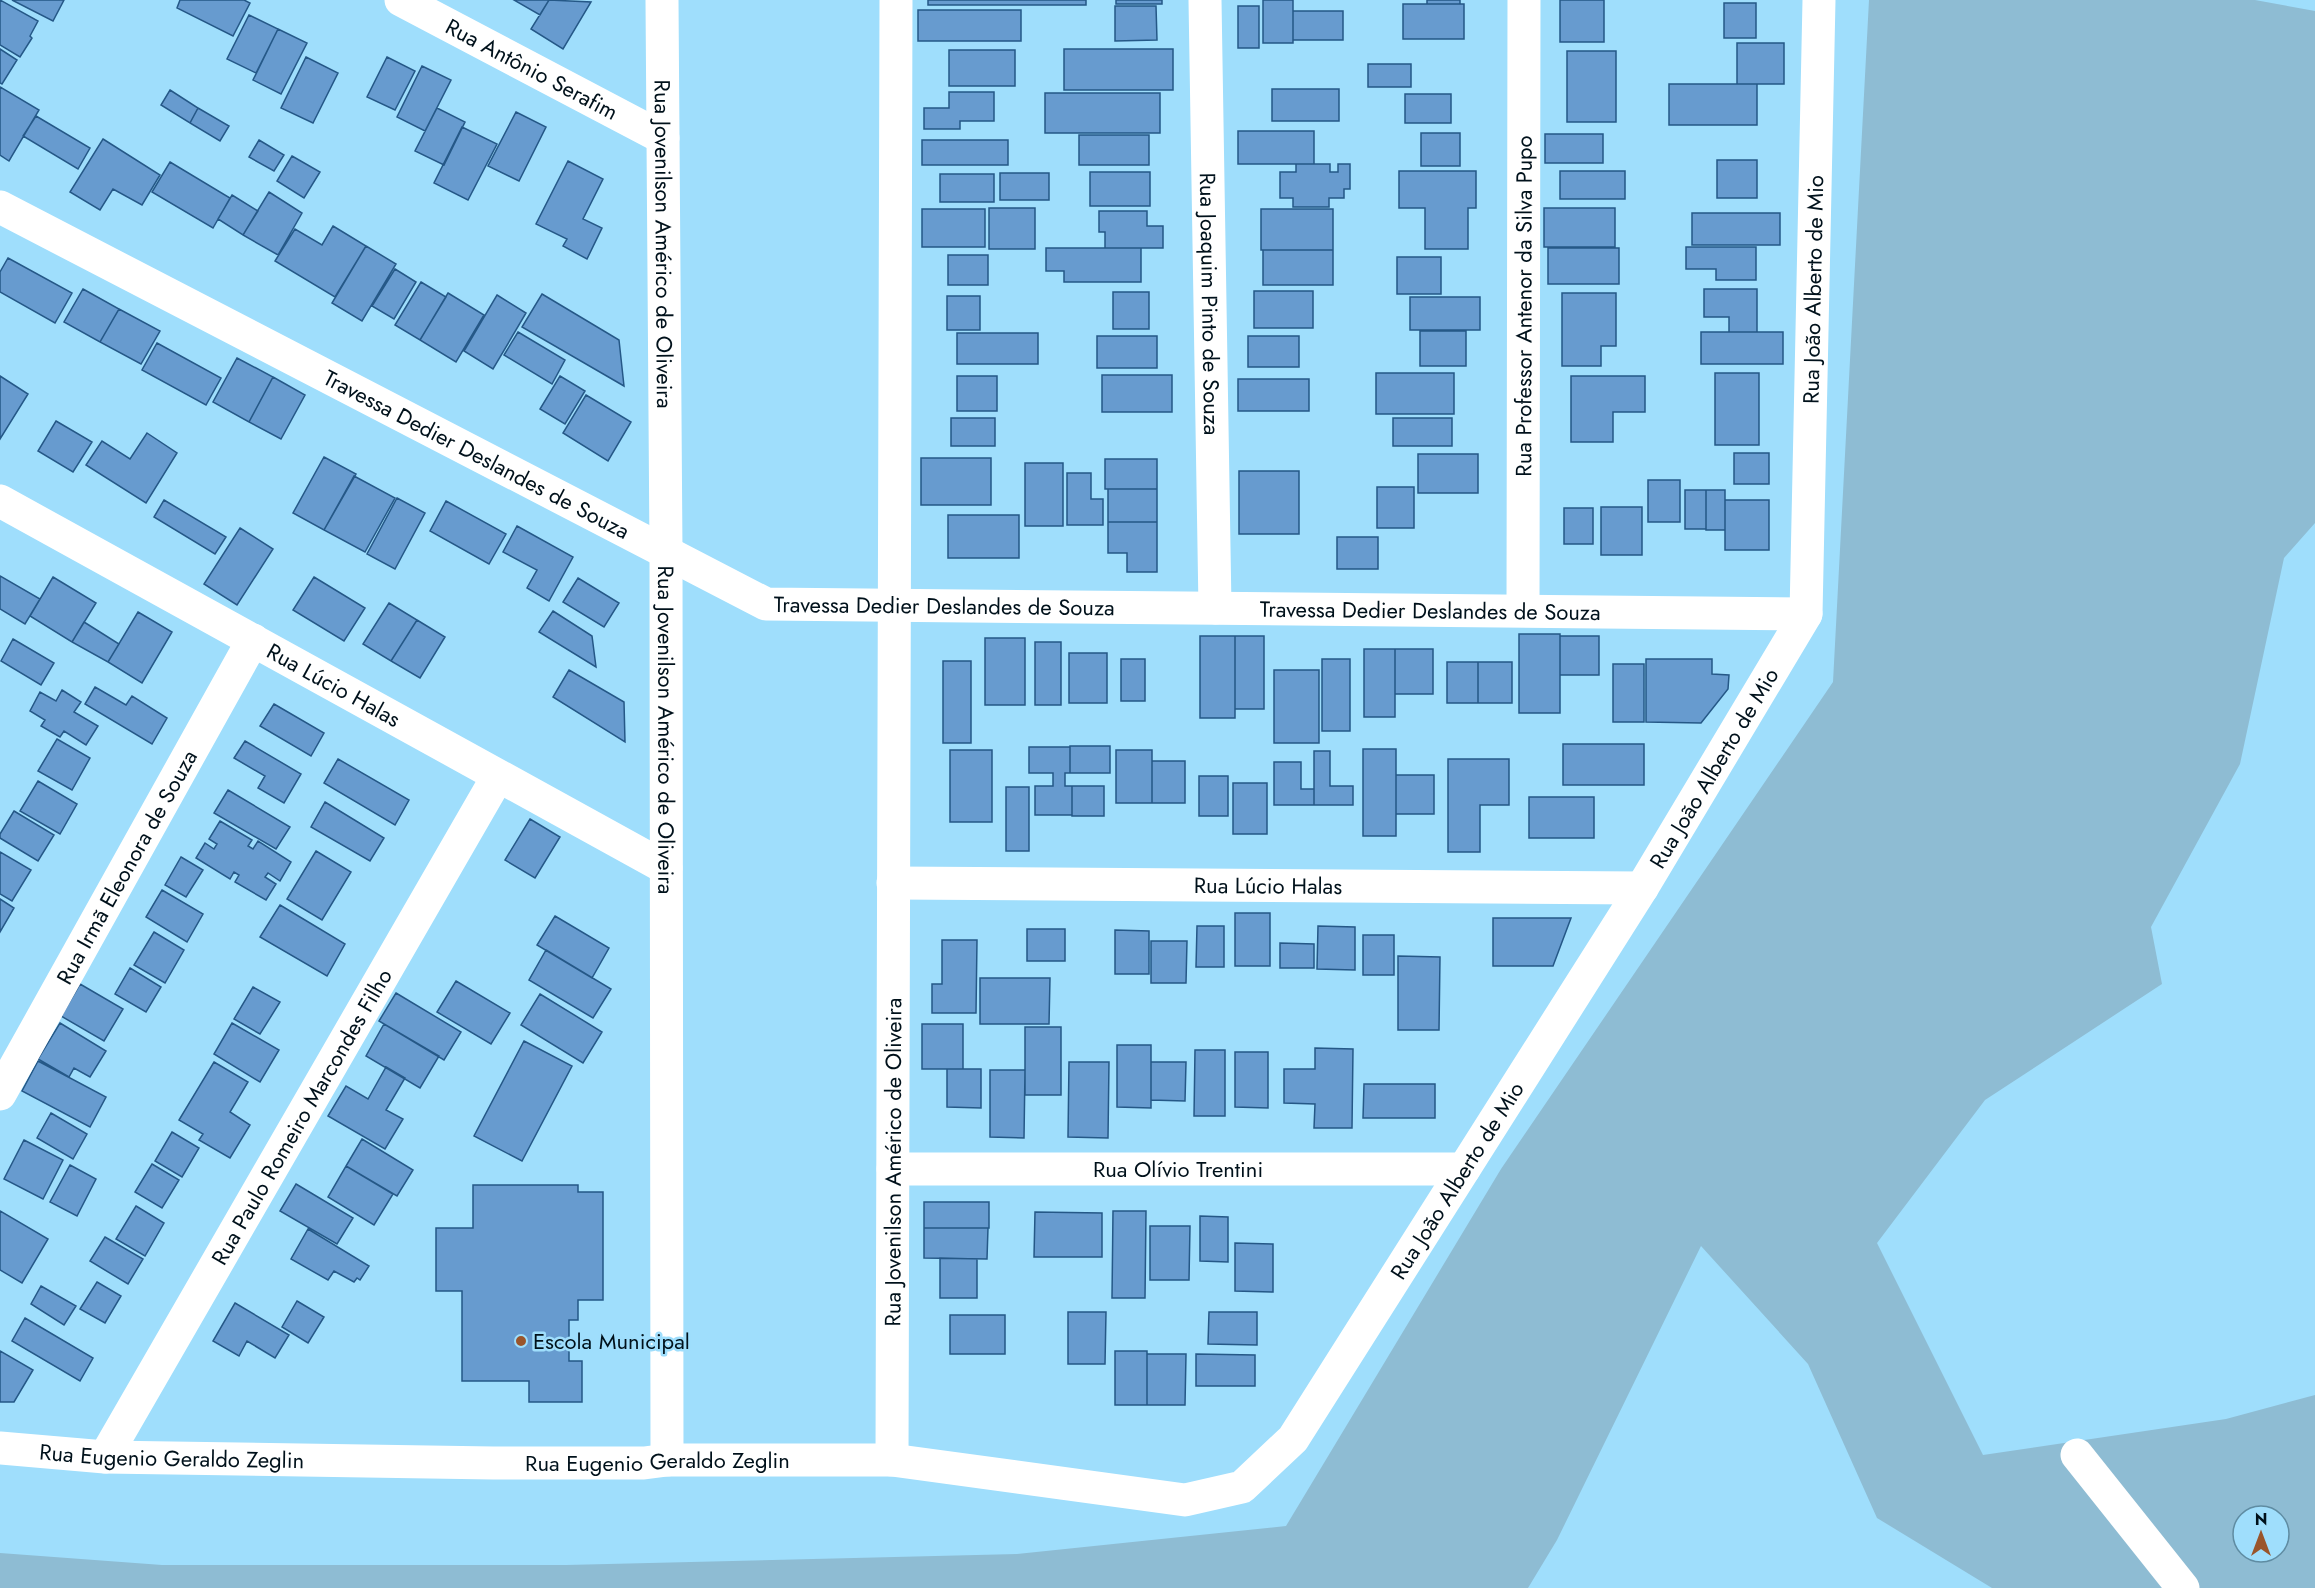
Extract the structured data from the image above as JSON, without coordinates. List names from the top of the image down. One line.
{"streets":{"street":["Rua Antônio Serafim","Rua Jovenilson Américo de Oliveira","Rua João Alberto de Mio","Rua Joaquim Pinto de Souza","Rua Professor Antenor da Silva Pupo","Travessa Dedier Deslandes de Souza","Rua Lúcio Halas","Rua Irmã Eleonora de Souza","Rua Paulo Romeiro Marcondes Filho","Rua Olívio Trentini","Rua Eugenio Geraldo Zeglin"]},"crossings":[["Rua Antônio Serafim","Rua Jovenilson Américo de Oliveira"],["Rua Jovenilson Américo de Oliveira","Travessa Dedier Deslandes de Souza"],["Rua Jovenilson Américo de Oliveira","Rua Lúcio Halas"],["Rua Jovenilson Américo de Oliveira","Rua Olívio Trentini"],["Rua Jovenilson Américo de Oliveira","Rua Eugenio Geraldo Zeglin"],["Rua João Alberto de Mio","Travessa Dedier Deslandes de Souza"],["Rua João Alberto de Mio","Rua Lúcio Halas"],["Rua João Alberto de Mio","Rua Olívio Trentini"],["Rua João Alberto de Mio","Rua Eugenio Geraldo Zeglin"],["Rua Joaquim Pinto de Souza","Travessa Dedier Deslandes de Souza"],["Rua Professor Antenor da Silva Pupo","Travessa Dedier Deslandes de Souza"],["Rua Lúcio Halas","Rua Irmã Eleonora de Souza"],["Rua Lúcio Halas","Rua Paulo Romeiro Marcondes Filho"],["Rua Paulo Romeiro Marcondes Filho","Rua Eugenio Geraldo Zeglin"]],"places":["Escola Municipal"],"north":"top"}
